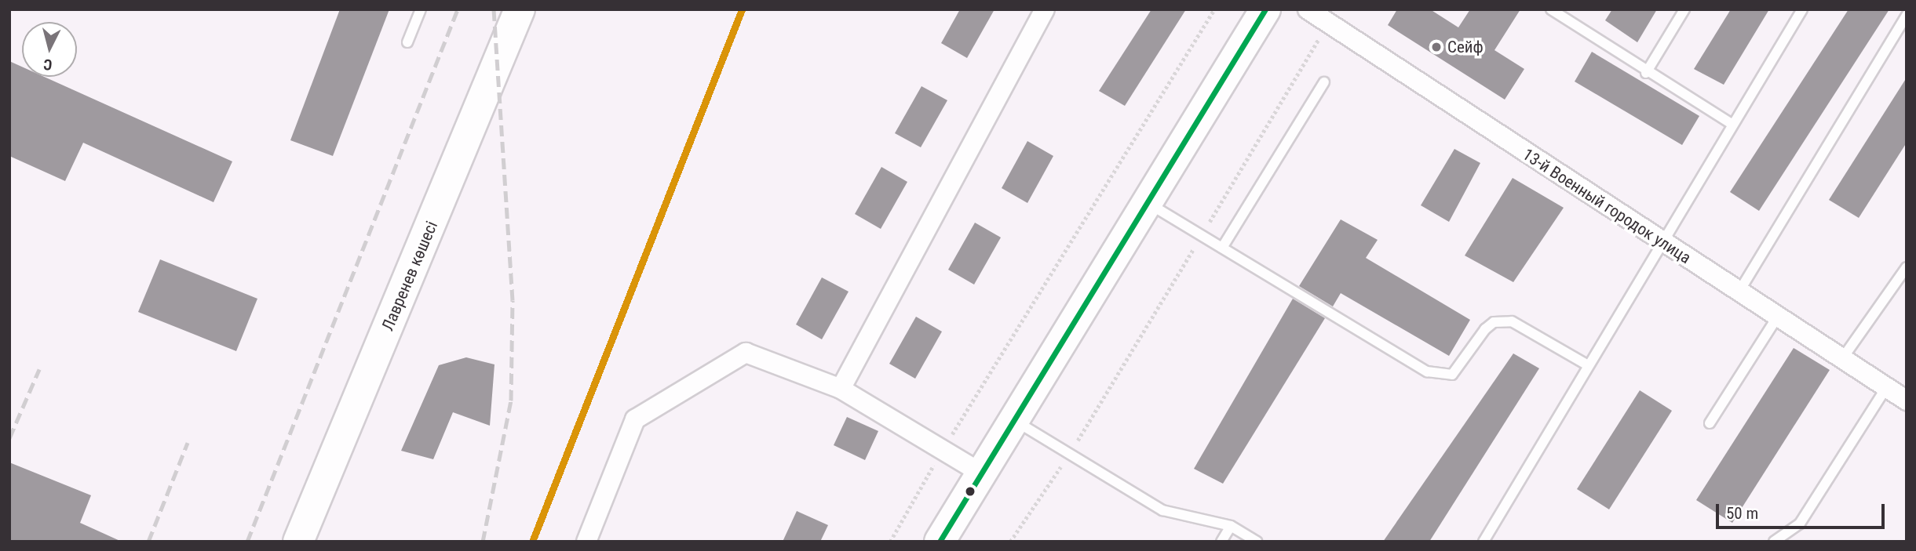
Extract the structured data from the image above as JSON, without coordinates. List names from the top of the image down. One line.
{"streets":{"main road":["Лавренев көшесі"],"street":["13-й Военный городок улица"]},"places":["Сейф"],"scale_bar":"50 m","north":"bottom"}
